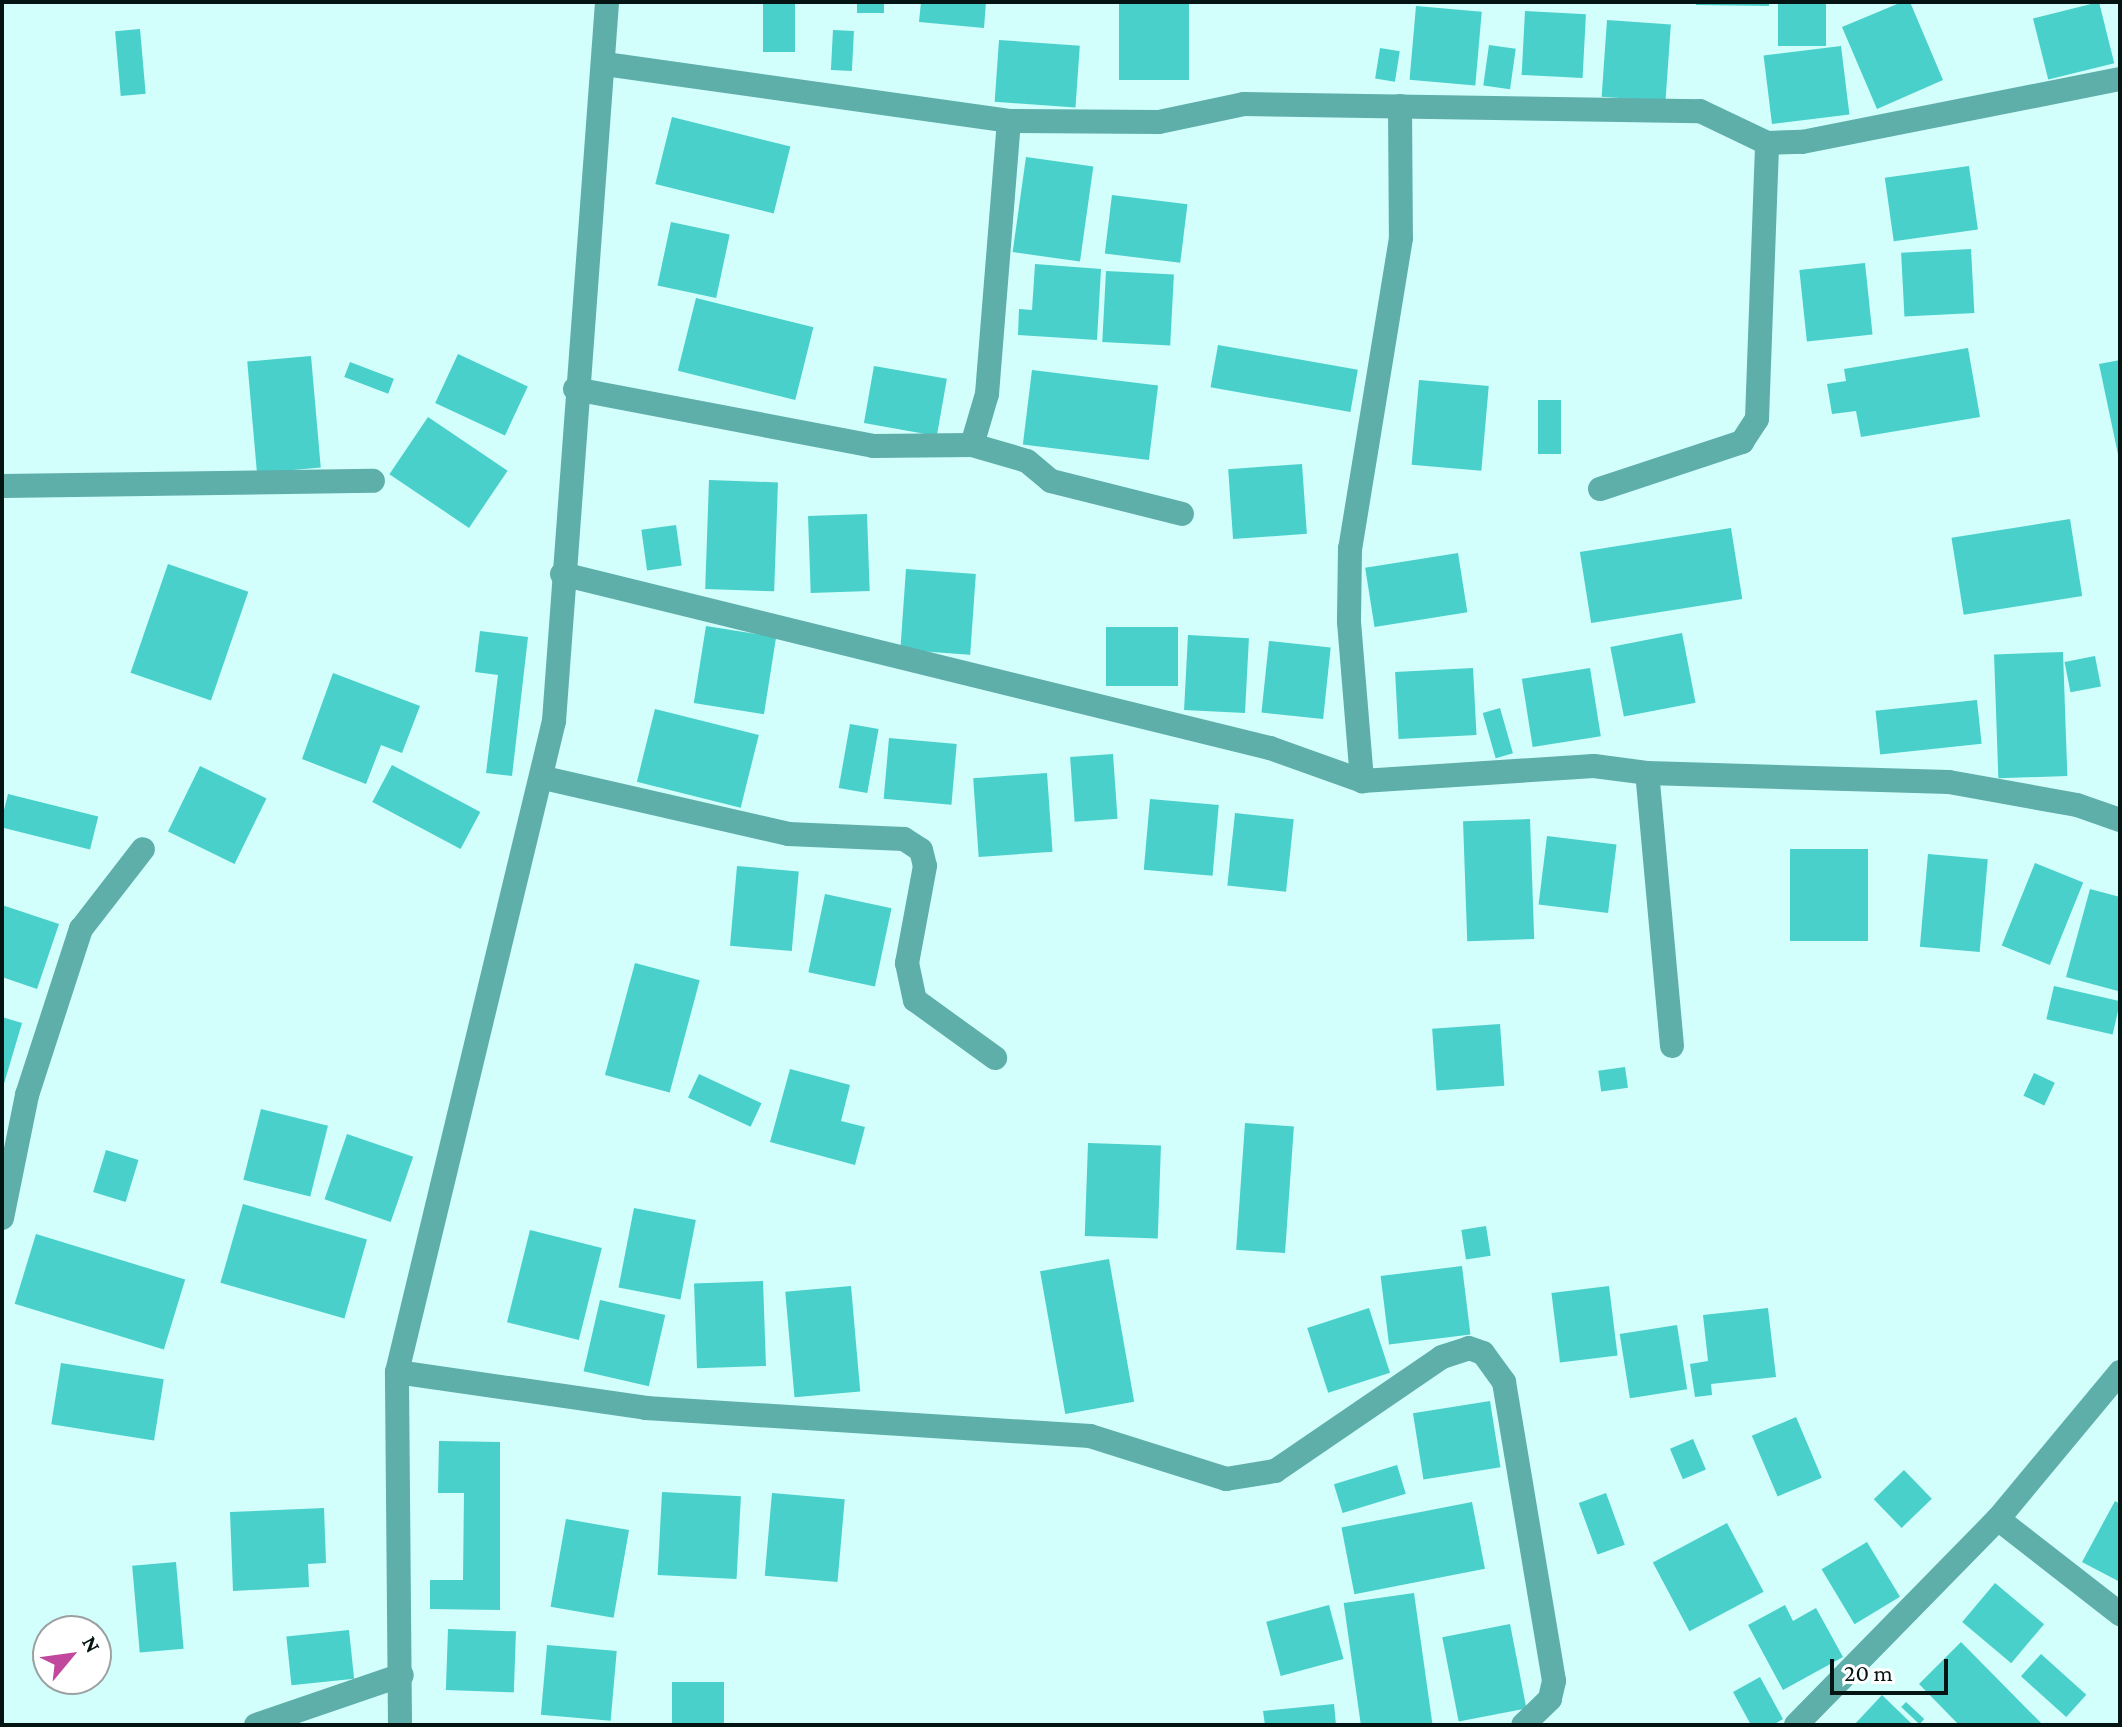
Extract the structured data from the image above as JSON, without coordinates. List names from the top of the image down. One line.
{"scale_bar":"20 m","north":"top right"}
